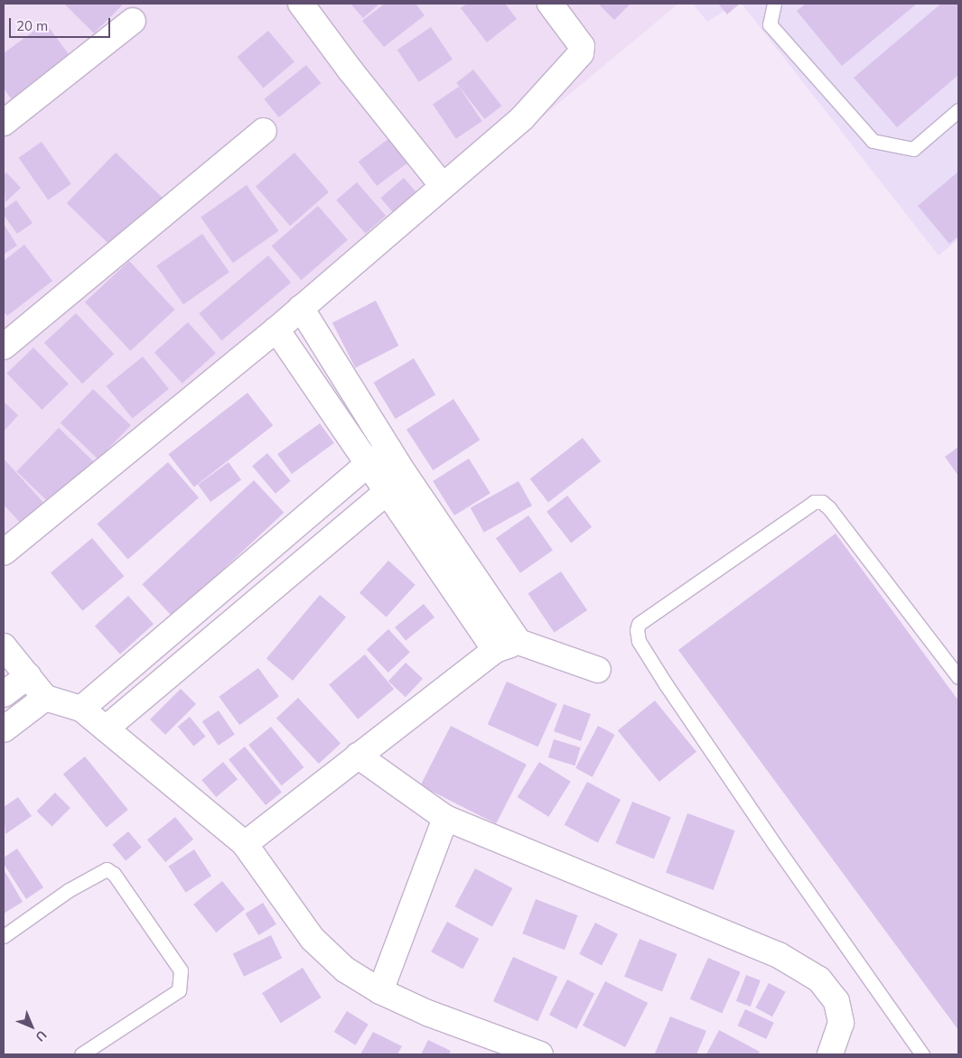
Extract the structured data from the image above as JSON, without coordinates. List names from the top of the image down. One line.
{"scale_bar":"20 m","north":"bottom right"}
